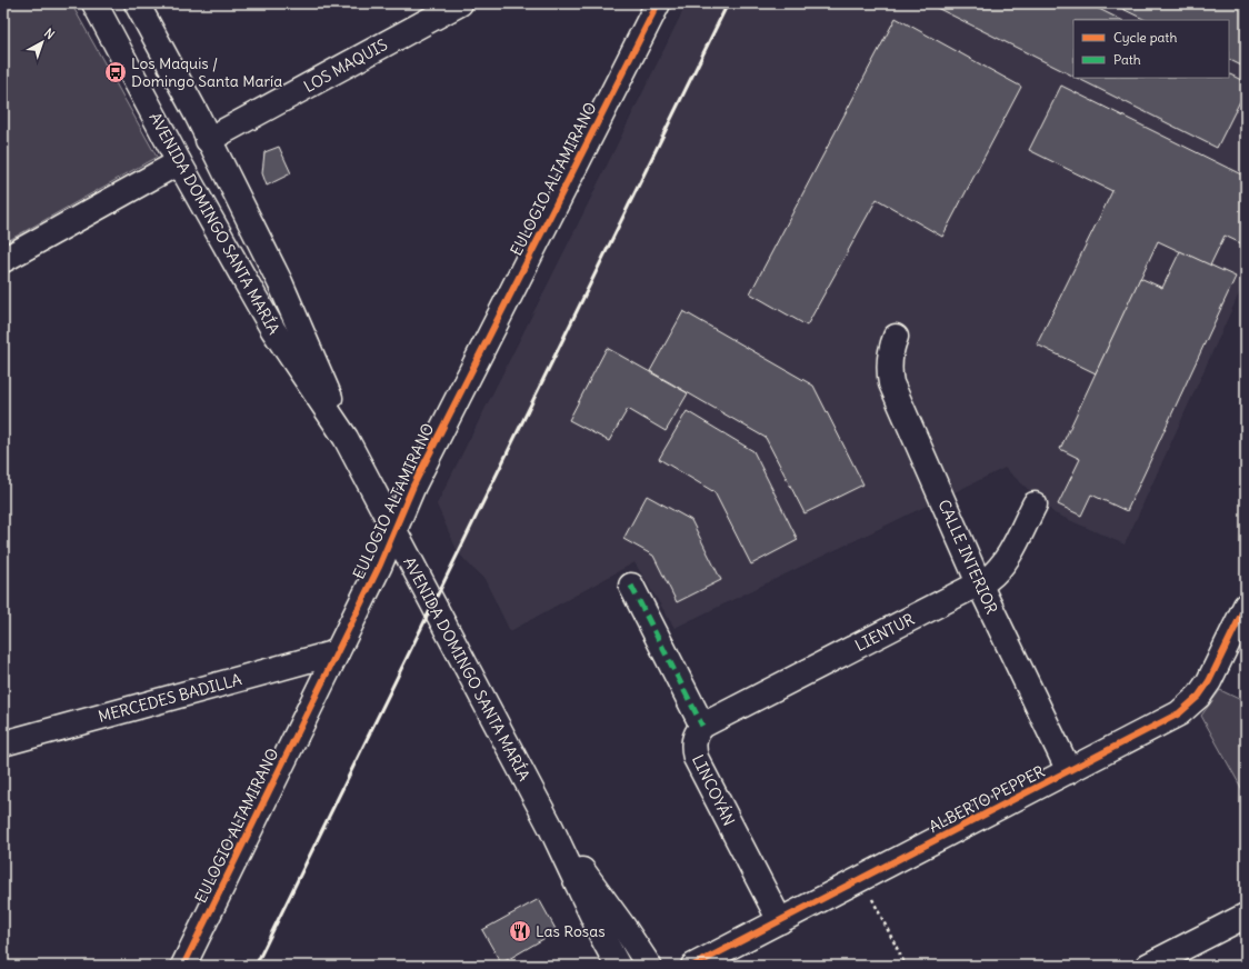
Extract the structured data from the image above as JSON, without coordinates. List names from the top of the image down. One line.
{"streets":{"street":["LOS MAQUIS","EULOGIO ALTAMIRANO","AVENIDA DOMINGO SANTA MARÍA","CALLE INTERIOR","LIENTUR","MERCEDES BADILLA","LINCOYÁN","ALBERTO PEPPER"]},"crossings":[["LOS MAQUIS","AVENIDA DOMINGO SANTA MARÍA"],["EULOGIO ALTAMIRANO","AVENIDA DOMINGO SANTA MARÍA"],["EULOGIO ALTAMIRANO","MERCEDES BADILLA"],["CALLE INTERIOR","LIENTUR"],["CALLE INTERIOR","ALBERTO PEPPER"],["LIENTUR","LINCOYÁN"],["LINCOYÁN","ALBERTO PEPPER"]],"places":{"bus stop":["Los Maquis / Domingo Santa María"],"restaurant":["Las Rosas"]},"legend":["Cycle path","Path"],"north":"top right"}
